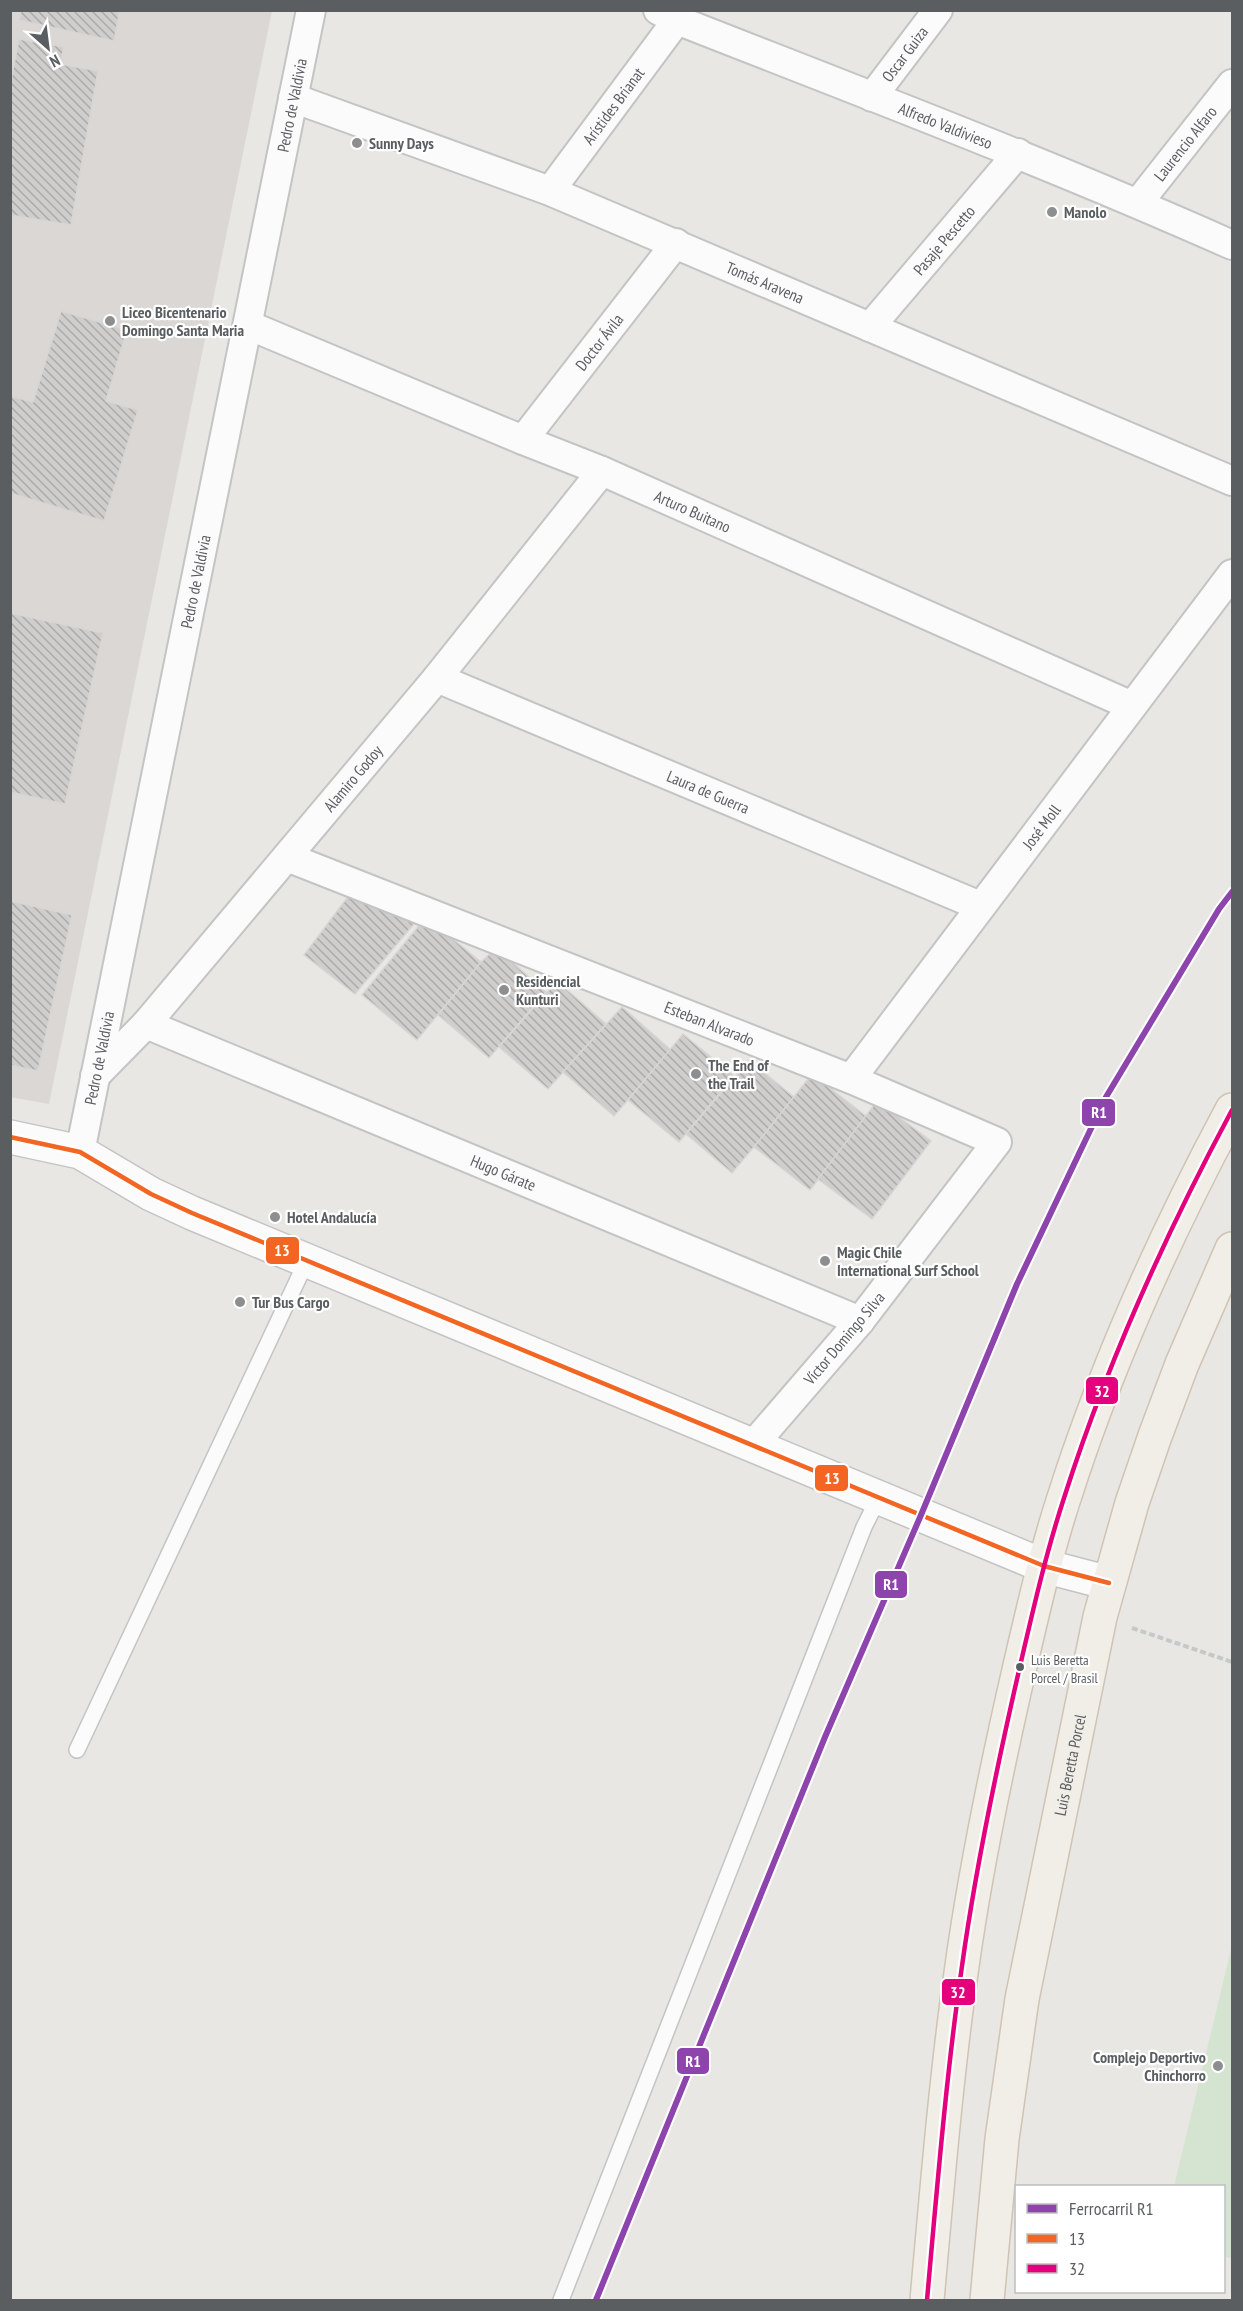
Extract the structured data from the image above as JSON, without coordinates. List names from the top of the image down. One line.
{"streets":{"main road":["Luis Beretta Porcel"],"street":["Oscar Guiza","Pedro de Valdivia","Arístides Brianat","Alfredo Valdivieso","Laurencio Alfaro","Pasaje Pescetto","Tomás Aravena","Doctor Ávila","Arturo Buitano","Alamiro Godoy","Laura de Guerra","José Moll","Esteban Alvarado","Hugo Gárate","Víctor Domingo Silva"]},"crossings":[["Oscar Guiza","Alfredo Valdivieso"],["Pedro de Valdivia","Tomás Aravena"],["Pedro de Valdivia","Arturo Buitano"],["Pedro de Valdivia","Alamiro Godoy"],["Arístides Brianat","Alfredo Valdivieso"],["Arístides Brianat","Tomás Aravena"],["Alfredo Valdivieso","Laurencio Alfaro"],["Alfredo Valdivieso","Pasaje Pescetto"],["Pasaje Pescetto","Tomás Aravena"],["Tomás Aravena","Doctor Ávila"],["Doctor Ávila","Arturo Buitano"],["Arturo Buitano","Alamiro Godoy"],["Arturo Buitano","José Moll"],["Alamiro Godoy","Laura de Guerra"],["Alamiro Godoy","Esteban Alvarado"],["Alamiro Godoy","Hugo Gárate"],["Laura de Guerra","José Moll"],["José Moll","Esteban Alvarado"],["Esteban Alvarado","Víctor Domingo Silva"],["Hugo Gárate","Víctor Domingo Silva"]],"places":["Sunny Days","Manolo","Liceo Bicentenario Domingo Santa Maria","Residencial Kunturi","The End of the Trail","Hotel Andalucía","Magic Chile International Surf School","Tur Bus Cargo","Luis Beretta Porcel / Brasil","Complejo Deportivo Chinchorro"],"lines":["rail line R1","transit line 32","transit line 13"],"legend":["Ferrocarril R1","13","32"],"north":"bottom right"}
